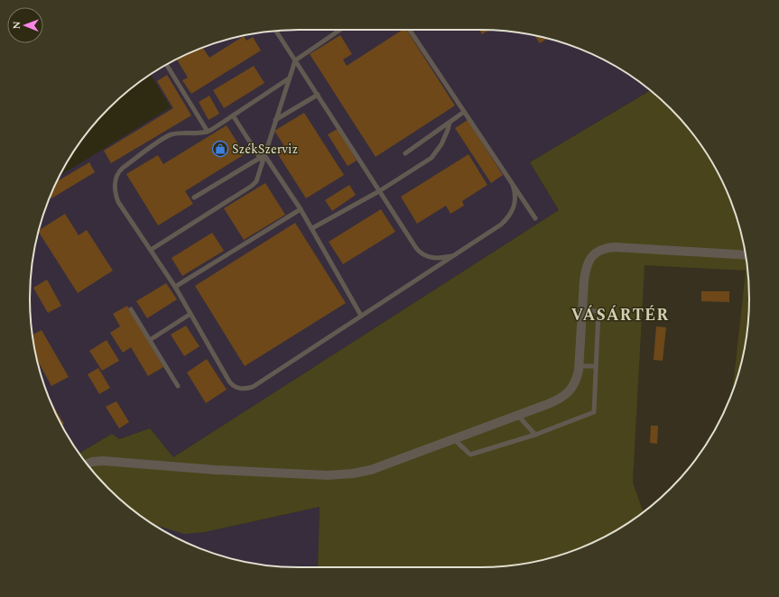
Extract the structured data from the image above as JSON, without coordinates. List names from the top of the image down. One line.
{"districts":["VÁSÁRTÉR"],"places":{"shop":["SzékSzerviz"]},"north":"left"}
